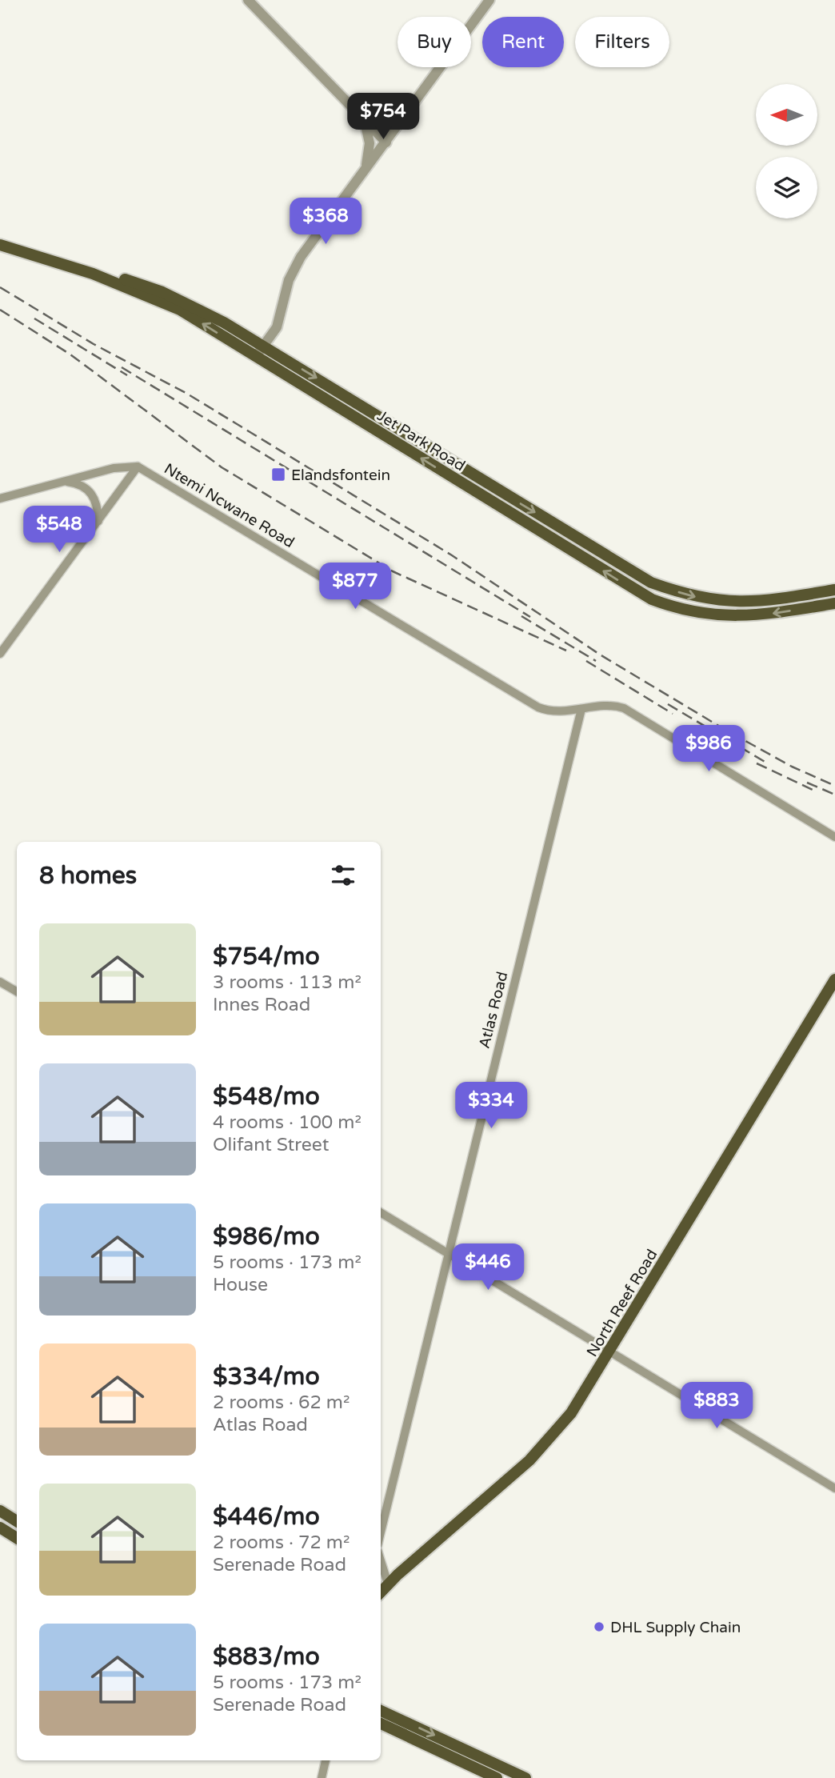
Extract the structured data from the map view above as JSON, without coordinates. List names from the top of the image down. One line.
{"streets":{"main road":["Jet Park Road","North Reef Road"],"street":["Ntemi Ncwane Road","Atlas Road"]},"crossings":[["Ntemi Ncwane Road","Atlas Road"]],"places":{"transit":["Elandsfontein"],"other":["DHL Supply Chain"]},"north":"left","page":{"chip":["Buy","Rent","Filters"],"price":["$754","$368","$548","$877","$986","$334","$446","$883"],"heading":"8 homes","list":[{"name":"$754/mo","note":"3 rooms · 113 m² · Innes Road"},{"name":"$548/mo","note":"4 rooms · 100 m² · Olifant Street"},{"name":"$986/mo","note":"5 rooms · 173 m² · House"},{"name":"$334/mo","note":"2 rooms · 62 m² · Atlas Road"},{"name":"$446/mo","note":"2 rooms · 72 m² · Serenade Road"},{"name":"$883/mo","note":"5 rooms · 173 m² · Serenade Road"}]}}
